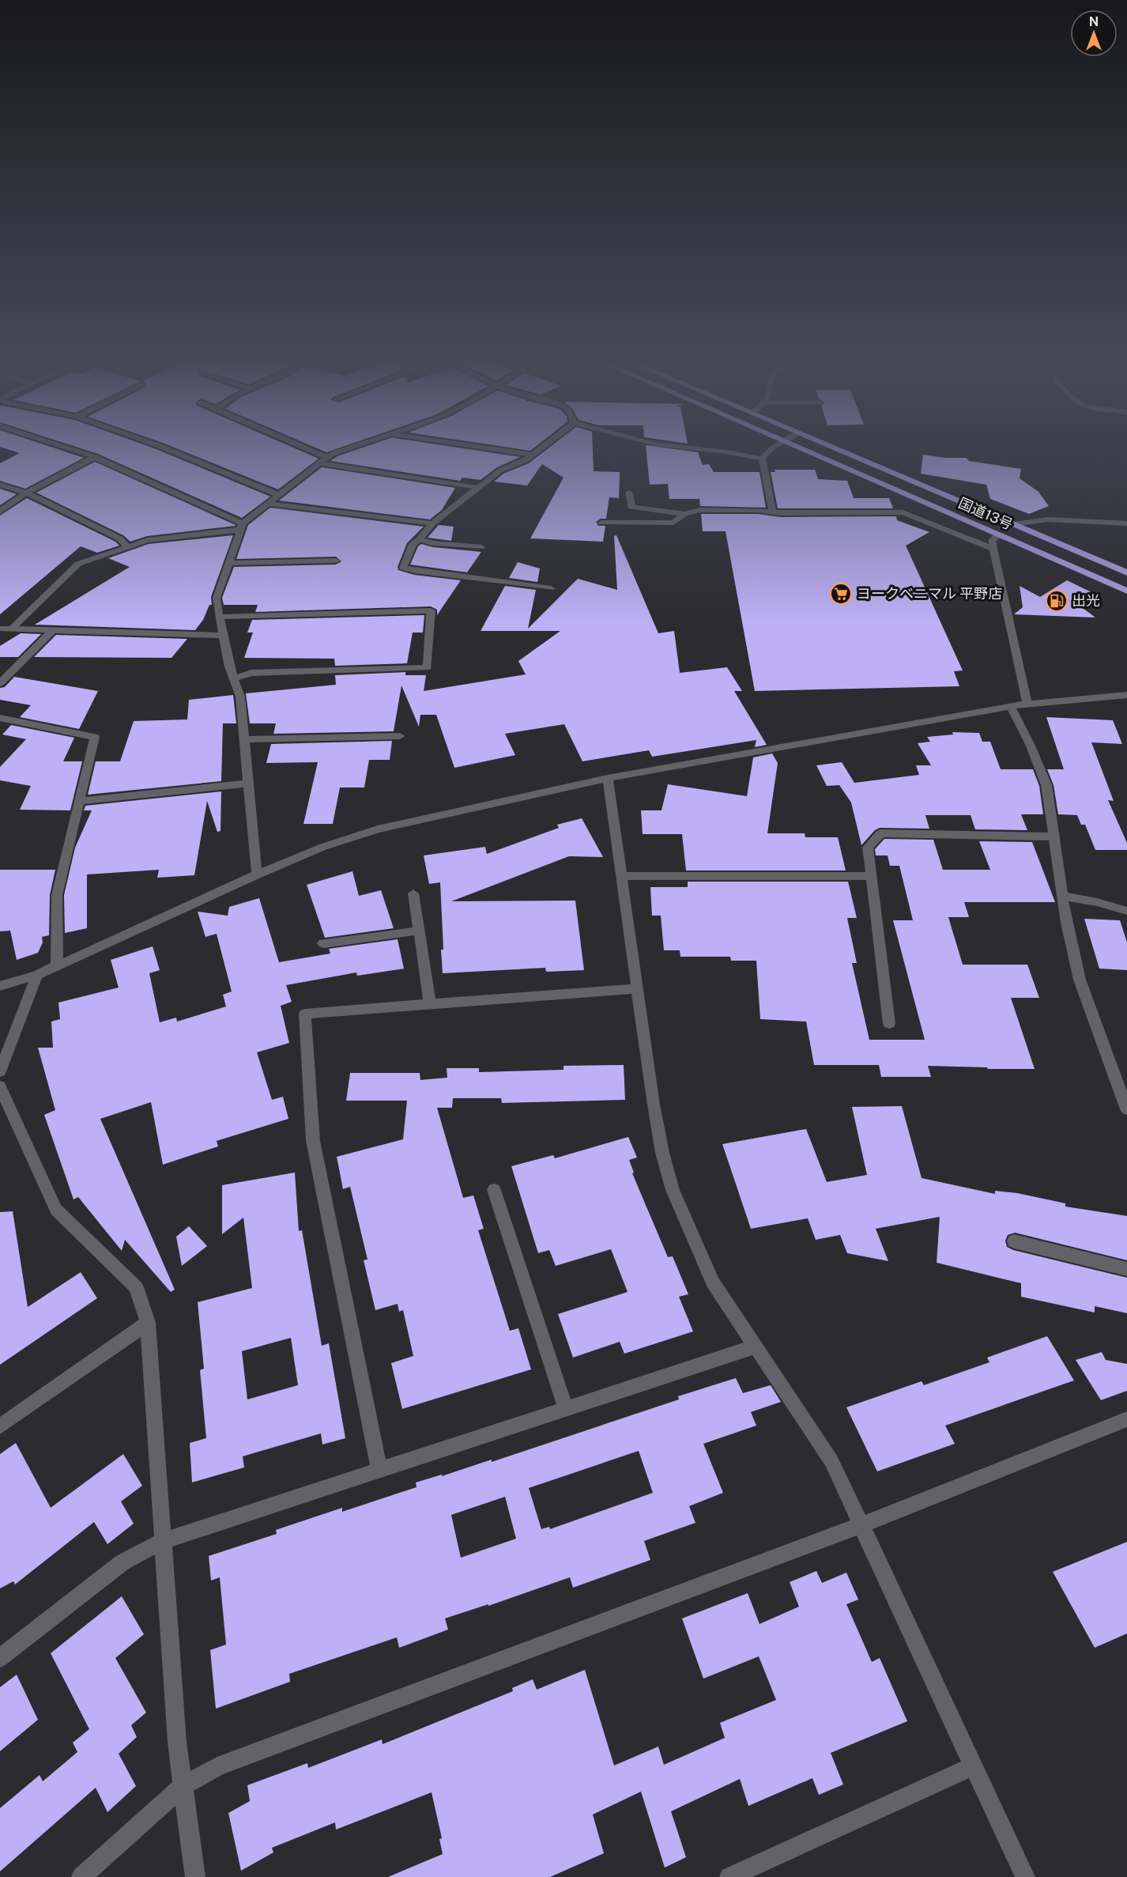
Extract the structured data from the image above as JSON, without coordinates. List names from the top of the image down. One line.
{"streets":{"highway":["国道13号"]},"places":{"supermarket":["ヨークベニマル 平野店"],"fuel station":["出光"]},"north":"top"}
